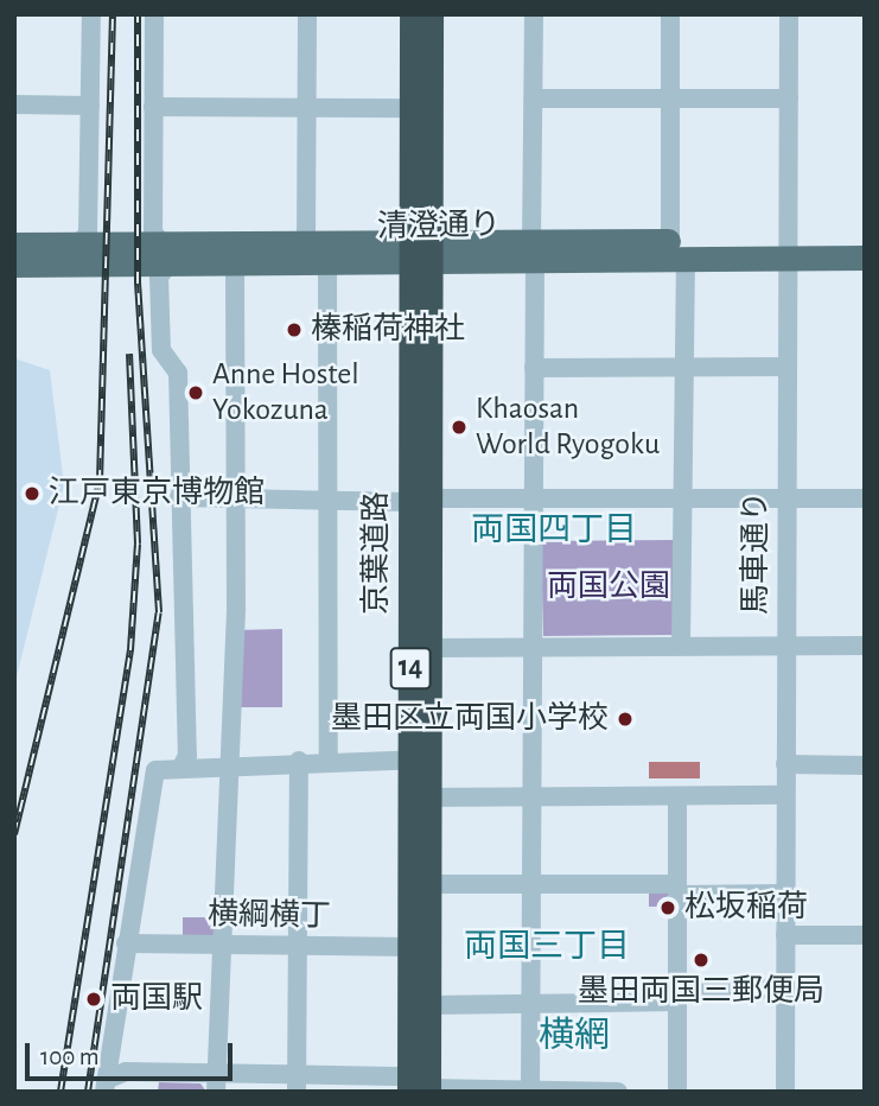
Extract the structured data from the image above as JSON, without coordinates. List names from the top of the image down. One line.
{"streets":{"highway":["京葉道路","14"],"main road":["清澄通り"],"street":["馬車通り","横綱横丁"]},"crossings":[["清澄通り","京葉道路"],["清澄通り","馬車通り"],["京葉道路","横綱横丁"]],"districts":["両国四丁目","両国三丁目","横網"],"parks":["両国公園"],"places":["榛稲荷神社","Anne Hostel Yokozuna","Khaosan World Ryogoku","江戸東京博物館","墨田区立両国小学校","松坂稲荷","墨田両国三郵便局","両国駅"],"scale_bar":"100 m"}
